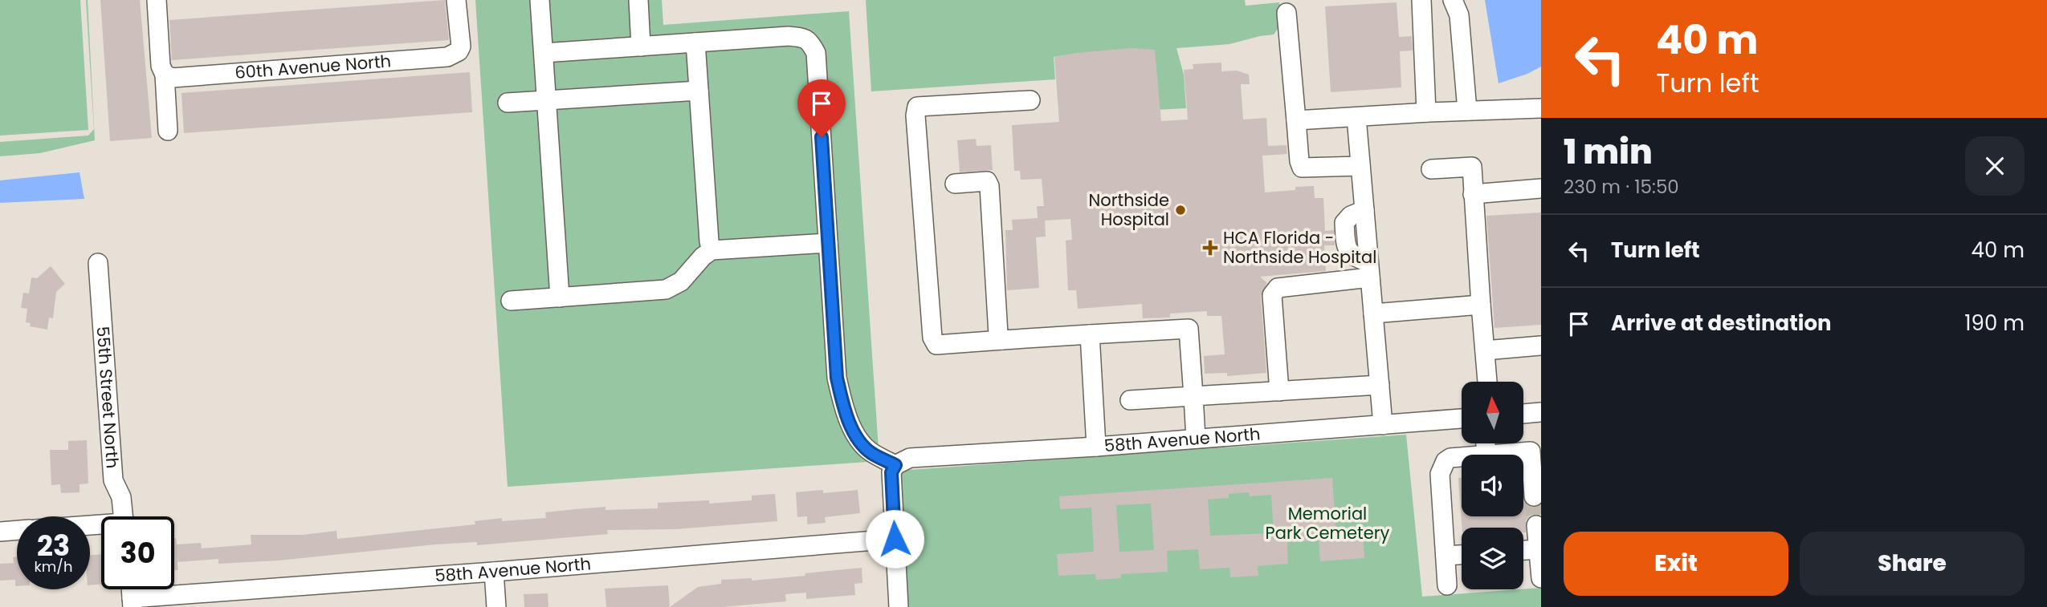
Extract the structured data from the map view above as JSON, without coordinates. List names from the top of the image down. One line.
{"streets":{"street":["60th Avenue North","55th Street North","58th Avenue North"]},"parks":["Memorial Park Cemetery"],"places":{"other":["Northside Hospital"],"health":["HCA Florida - Northside Hospital"]},"north":"top","page":{"turn":["40 m","Turn left"],"heading":["1 min","230 m · 15:50"],"list":[{"name":"Turn left","value":"40 m"},{"name":"Arrive at destination","value":"190 m"}],"speed":"23 km/h","limit":"30","buttons":["Exit","Share"]}}
